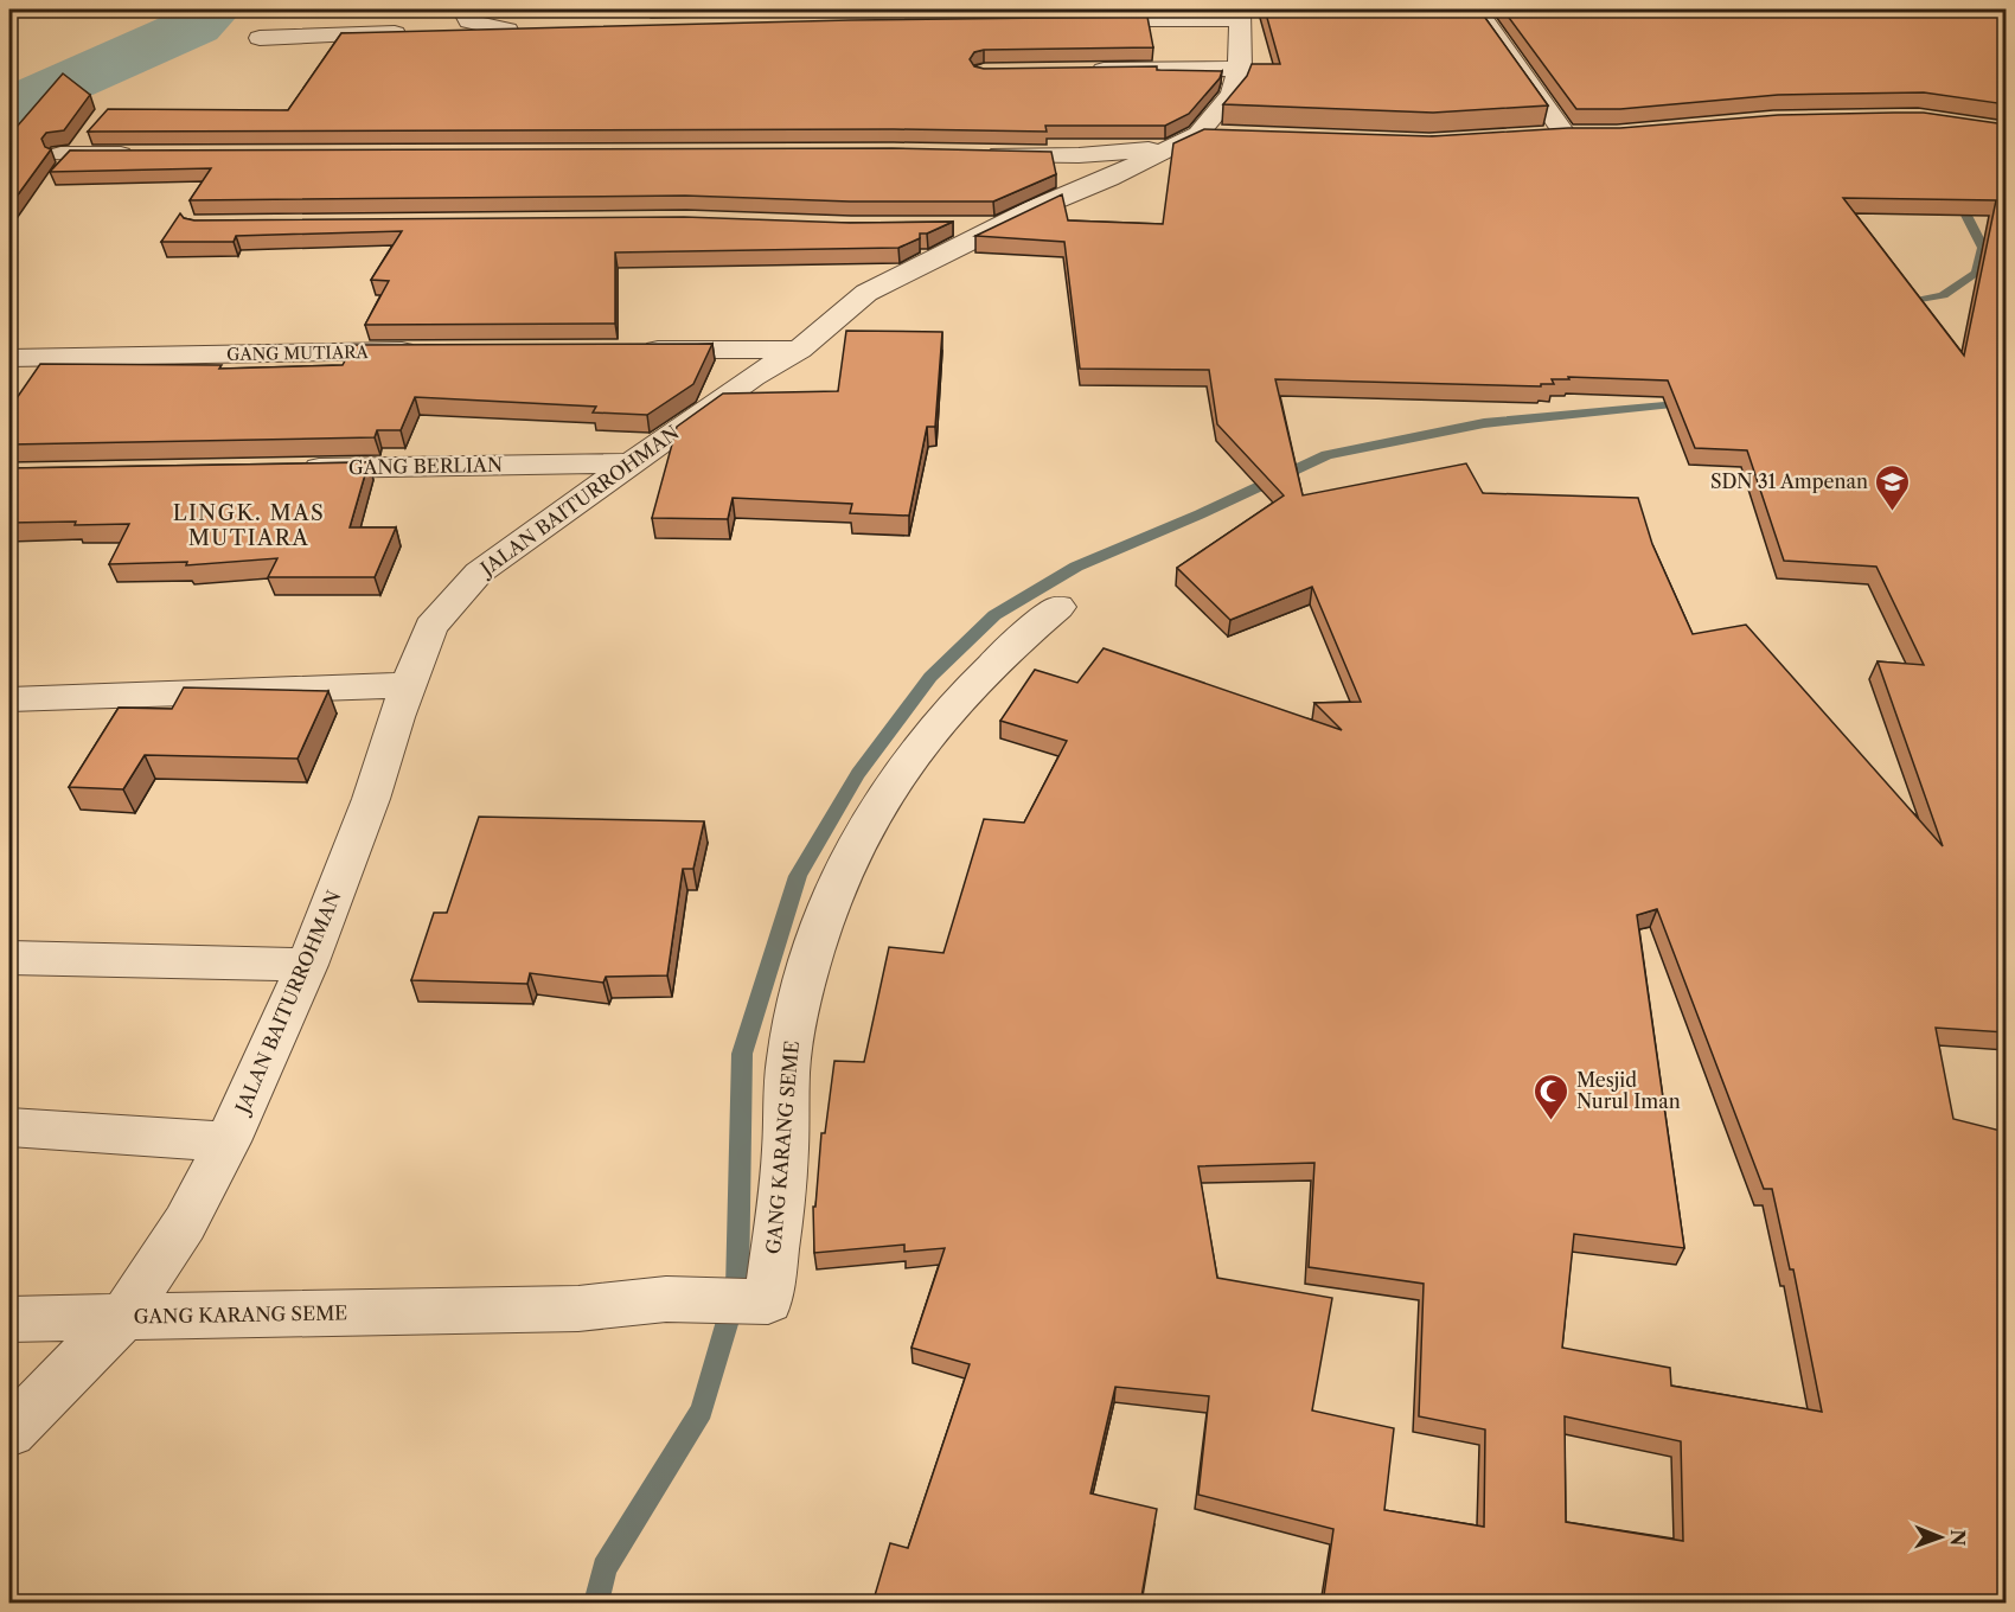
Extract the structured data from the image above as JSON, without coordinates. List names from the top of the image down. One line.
{"streets":{"street":["GANG MUTIARA","GANG BERLIAN","JALAN BAITURROHMAN","GANG KARANG SEME"]},"crossings":[["GANG BERLIAN","JALAN BAITURROHMAN"],["JALAN BAITURROHMAN","GANG KARANG SEME"]],"districts":["LINGK. MAS MUTIARA"],"places":{"school or university":["SDN 31 Ampenan"],"mosque":["Mesjid Nurul Iman"]},"north":"right"}
